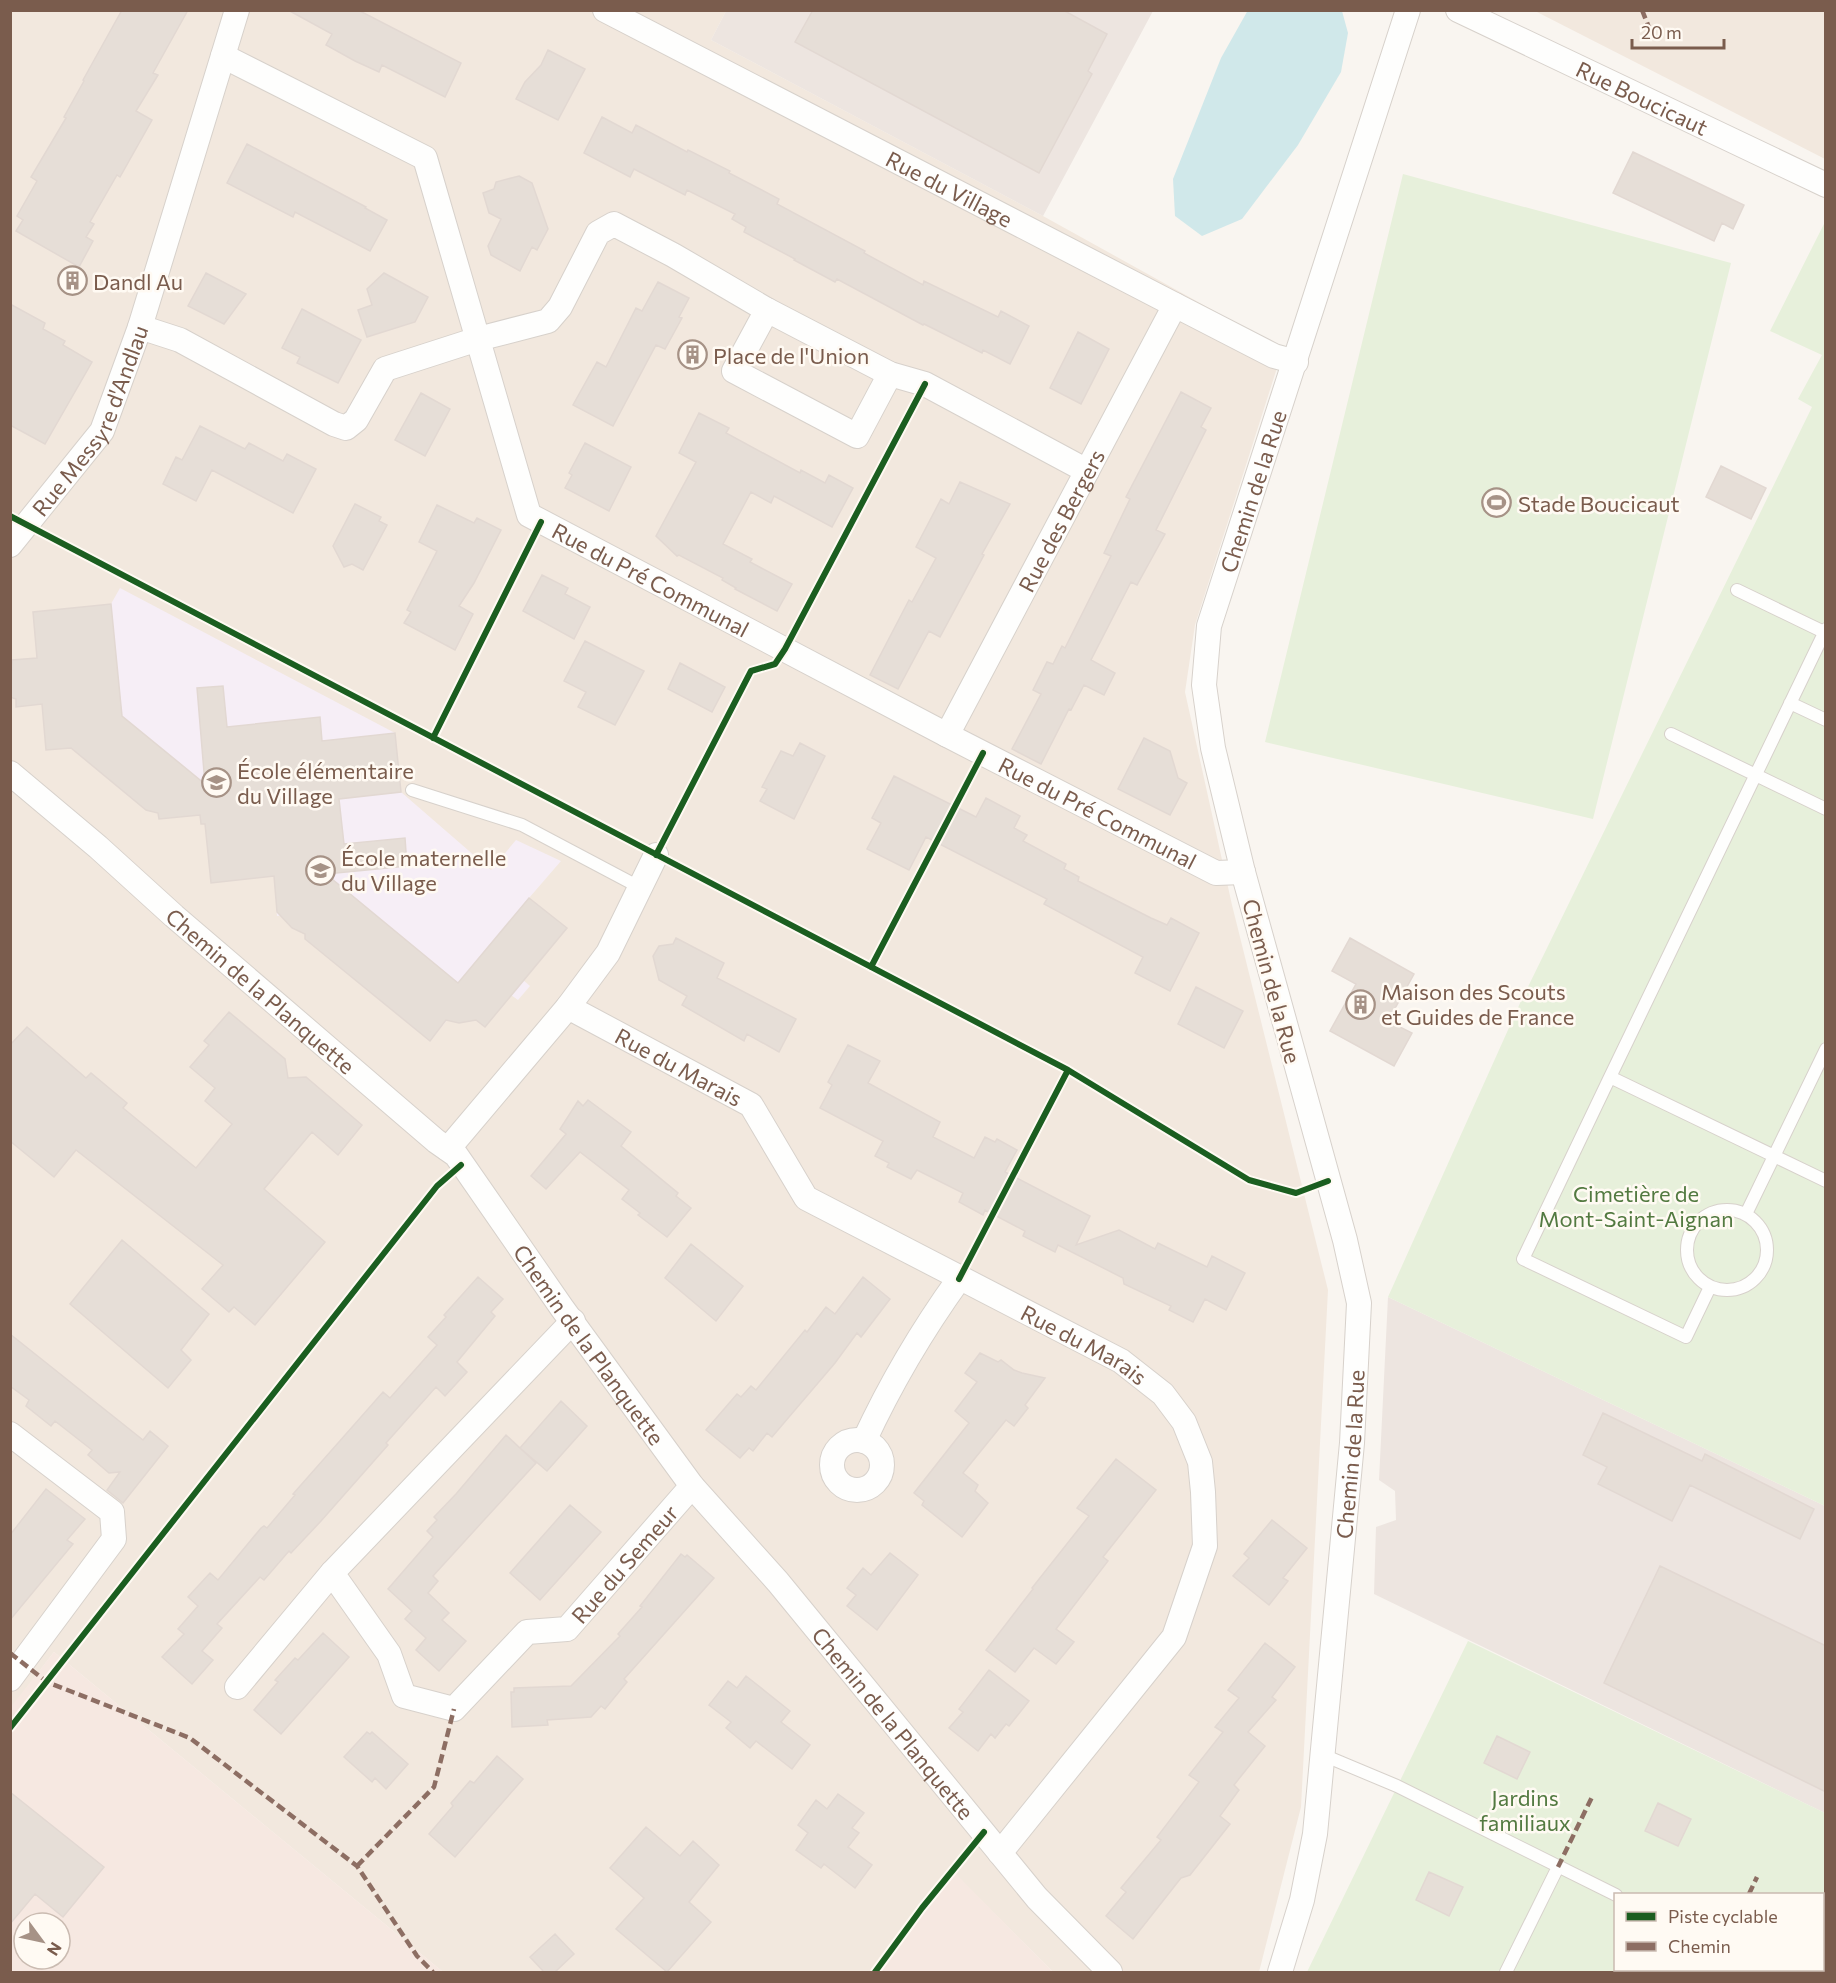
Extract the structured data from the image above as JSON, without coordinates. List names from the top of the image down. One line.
{"streets":{"street":["Rue Boucicaut","Rue du Village","Rue Messyre d'Andlau","Chemin de la Rue","Rue des Bergers","Rue du Pré Communal","Chemin de la Planquette","Rue du Marais","Rue du Semeur"]},"crossings":[["Rue du Village","Chemin de la Rue"],["Rue du Village","Rue des Bergers"],["Rue Messyre d'Andlau","Rue du Pré Communal"],["Chemin de la Rue","Rue du Pré Communal"],["Rue des Bergers","Rue du Pré Communal"],["Chemin de la Planquette","Rue du Marais"],["Chemin de la Planquette","Rue du Semeur"]],"parks":["Cimetière de Mont-Saint-Aignan","Jardins familiaux"],"places":{"building":["Dandl Au","Place de l'Union","Maison des Scouts et Guides de France"],"sports":["Stade Boucicaut"],"school or university":["École élémentaire du Village","École maternelle du Village"]},"legend":["Piste cyclable","Chemin"],"scale_bar":"20 m","north":"bottom right"}
